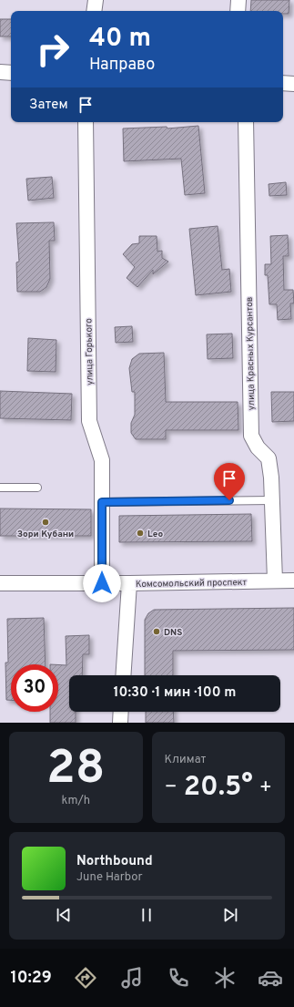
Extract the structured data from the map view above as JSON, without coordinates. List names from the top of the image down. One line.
{"streets":{"street":["улица Горького","улица Красных Курсантов","Комсомольский проспект"]},"crossings":[["улица Горького","Комсомольский проспект"],["улица Красных Курсантов","Комсомольский проспект"]],"places":["Зори Кубани","Leo","DNS"],"page":{"turn":["40 m","Направо"],"then":"Затем","limit":"30","trip":"10:30 · 1 мин · 100 m","tile":[["28","km/h"],"Климат"],"heat":["−","20.5°","+"],"song":["Northbound","June Harbor"],"tabs":"10:29"}}
